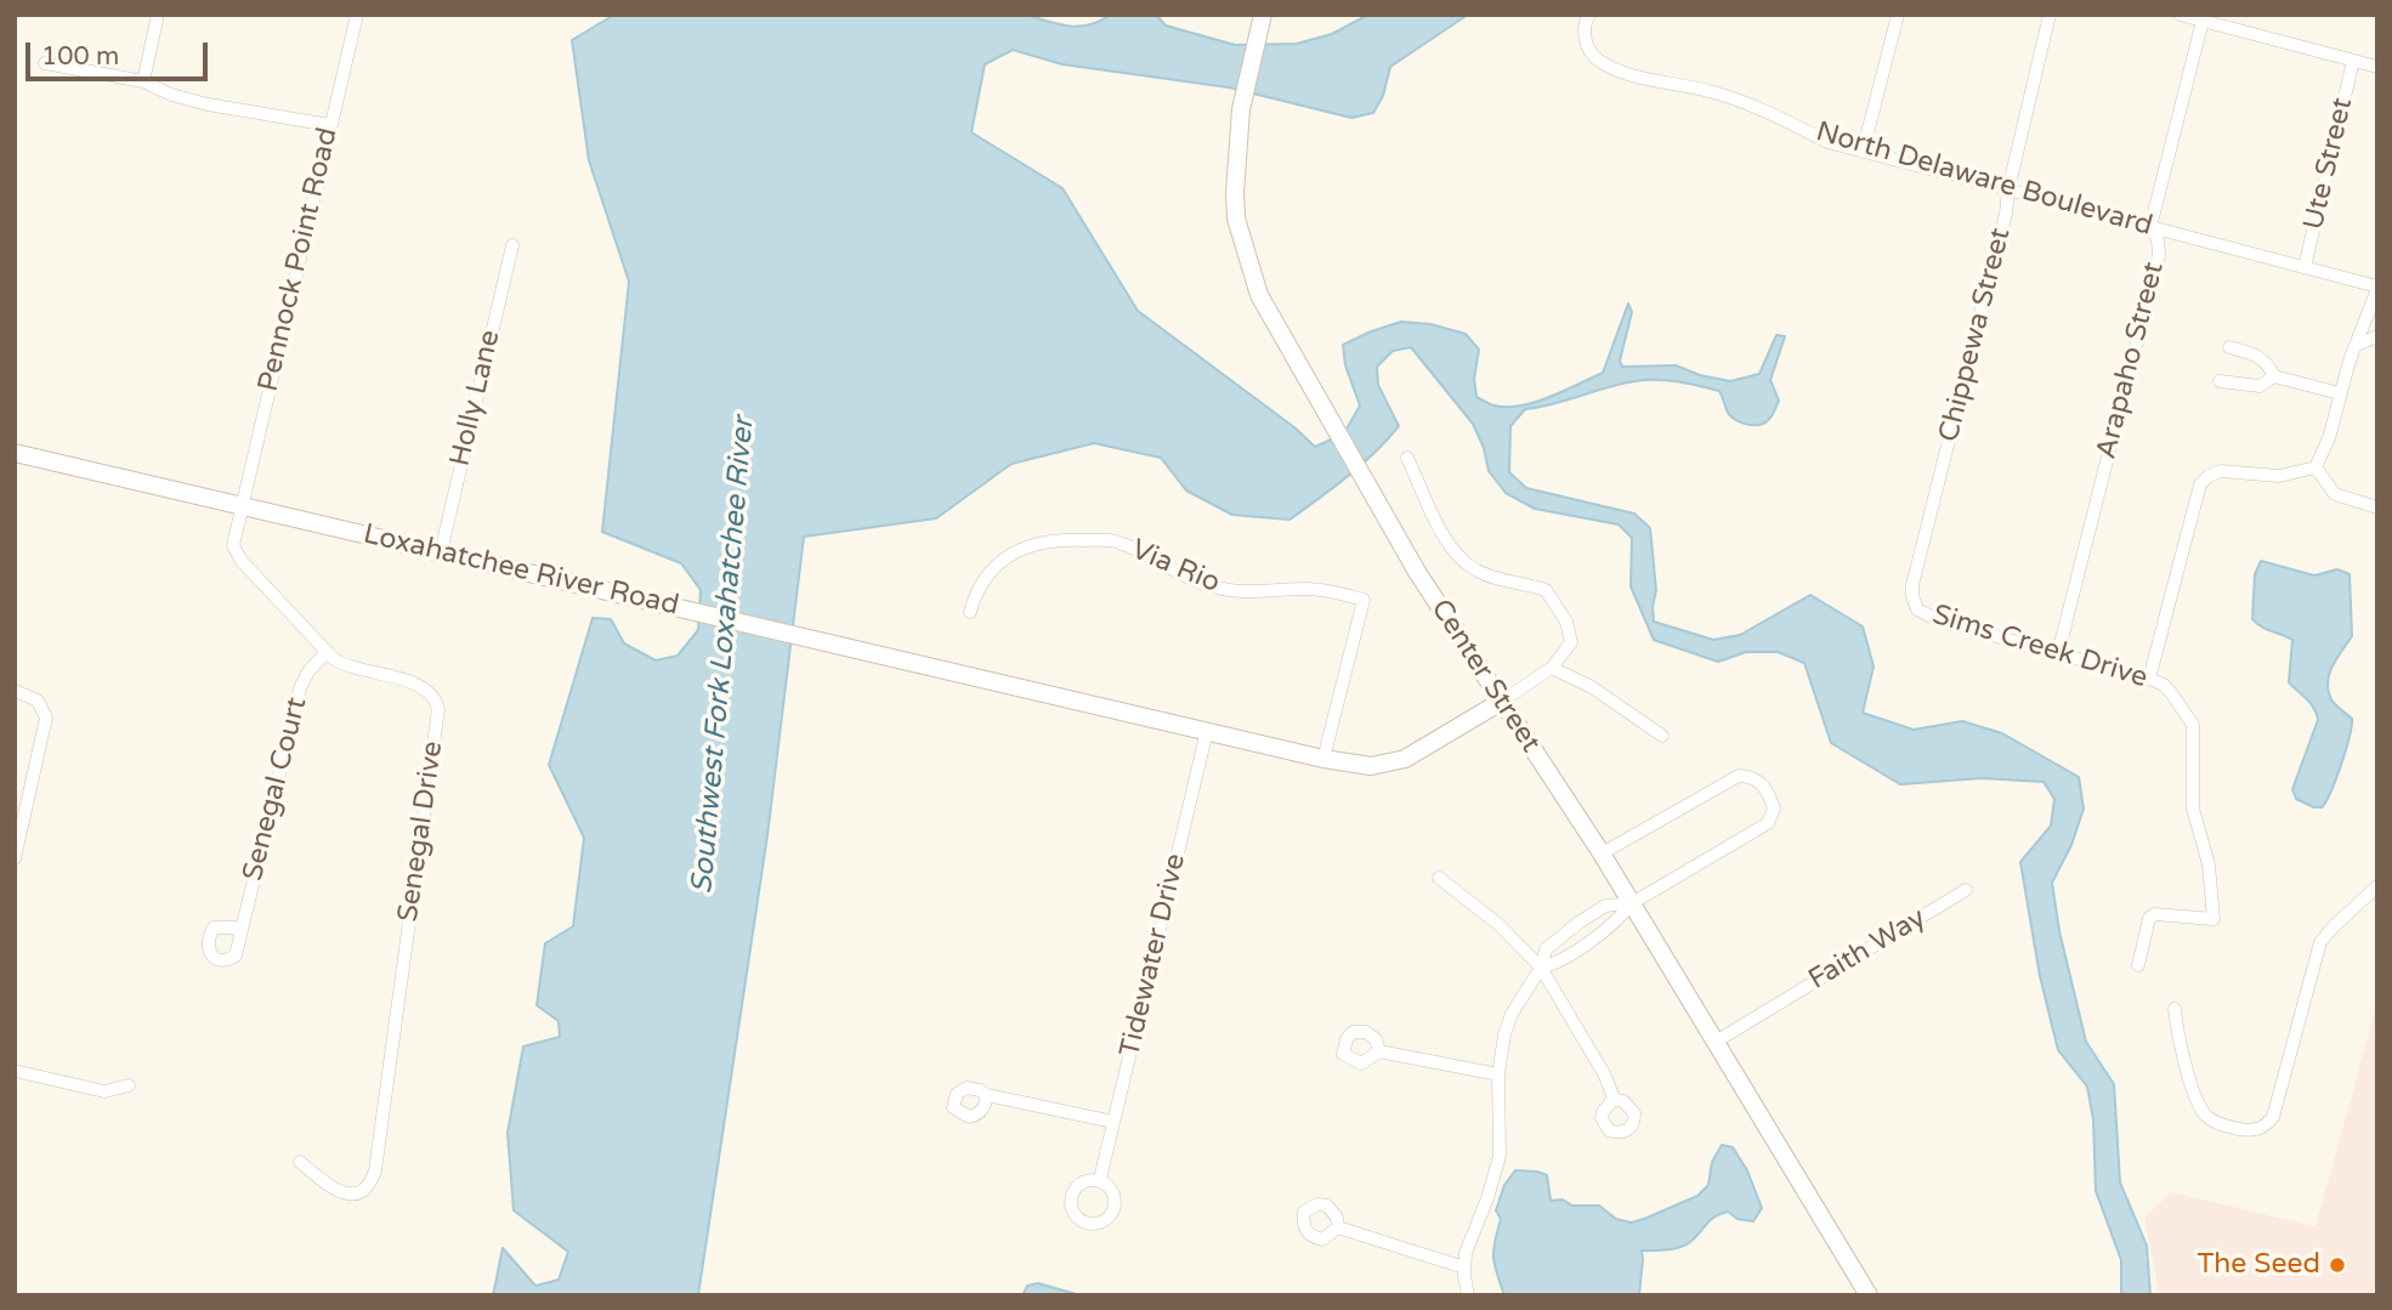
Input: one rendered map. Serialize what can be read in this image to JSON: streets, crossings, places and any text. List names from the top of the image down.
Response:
{
  "streets": {
    "street": [
      "Ute Street",
      "North Delaware Boulevard",
      "Pennock Point Road",
      "Chippewa Street",
      "Arapaho Street",
      "Holly Lane",
      "Via Rio",
      "Loxahatchee River Road",
      "Sims Creek Drive",
      "Center Street",
      "Senegal Court",
      "Senegal Drive",
      "Faith Way",
      "Tidewater Drive"
    ]
  },
  "crossings": [
    ["Ute Street", "North Delaware Boulevard"],
    ["North Delaware Boulevard", "Chippewa Street"],
    ["North Delaware Boulevard", "Arapaho Street"],
    ["Pennock Point Road", "Loxahatchee River Road"],
    ["Pennock Point Road", "Senegal Drive"],
    ["Chippewa Street", "Sims Creek Drive"],
    ["Arapaho Street", "Sims Creek Drive"],
    ["Holly Lane", "Loxahatchee River Road"],
    ["Via Rio", "Loxahatchee River Road"],
    ["Loxahatchee River Road", "Center Street"],
    ["Loxahatchee River Road", "Senegal Drive"],
    ["Loxahatchee River Road", "Tidewater Drive"],
    ["Center Street", "Faith Way"],
    ["Senegal Court", "Senegal Drive"]
  ],
  "water": ["Southwest Fork Loxahatchee River"],
  "places": ["The Seed"],
  "scale_bar": "100 m"
}
